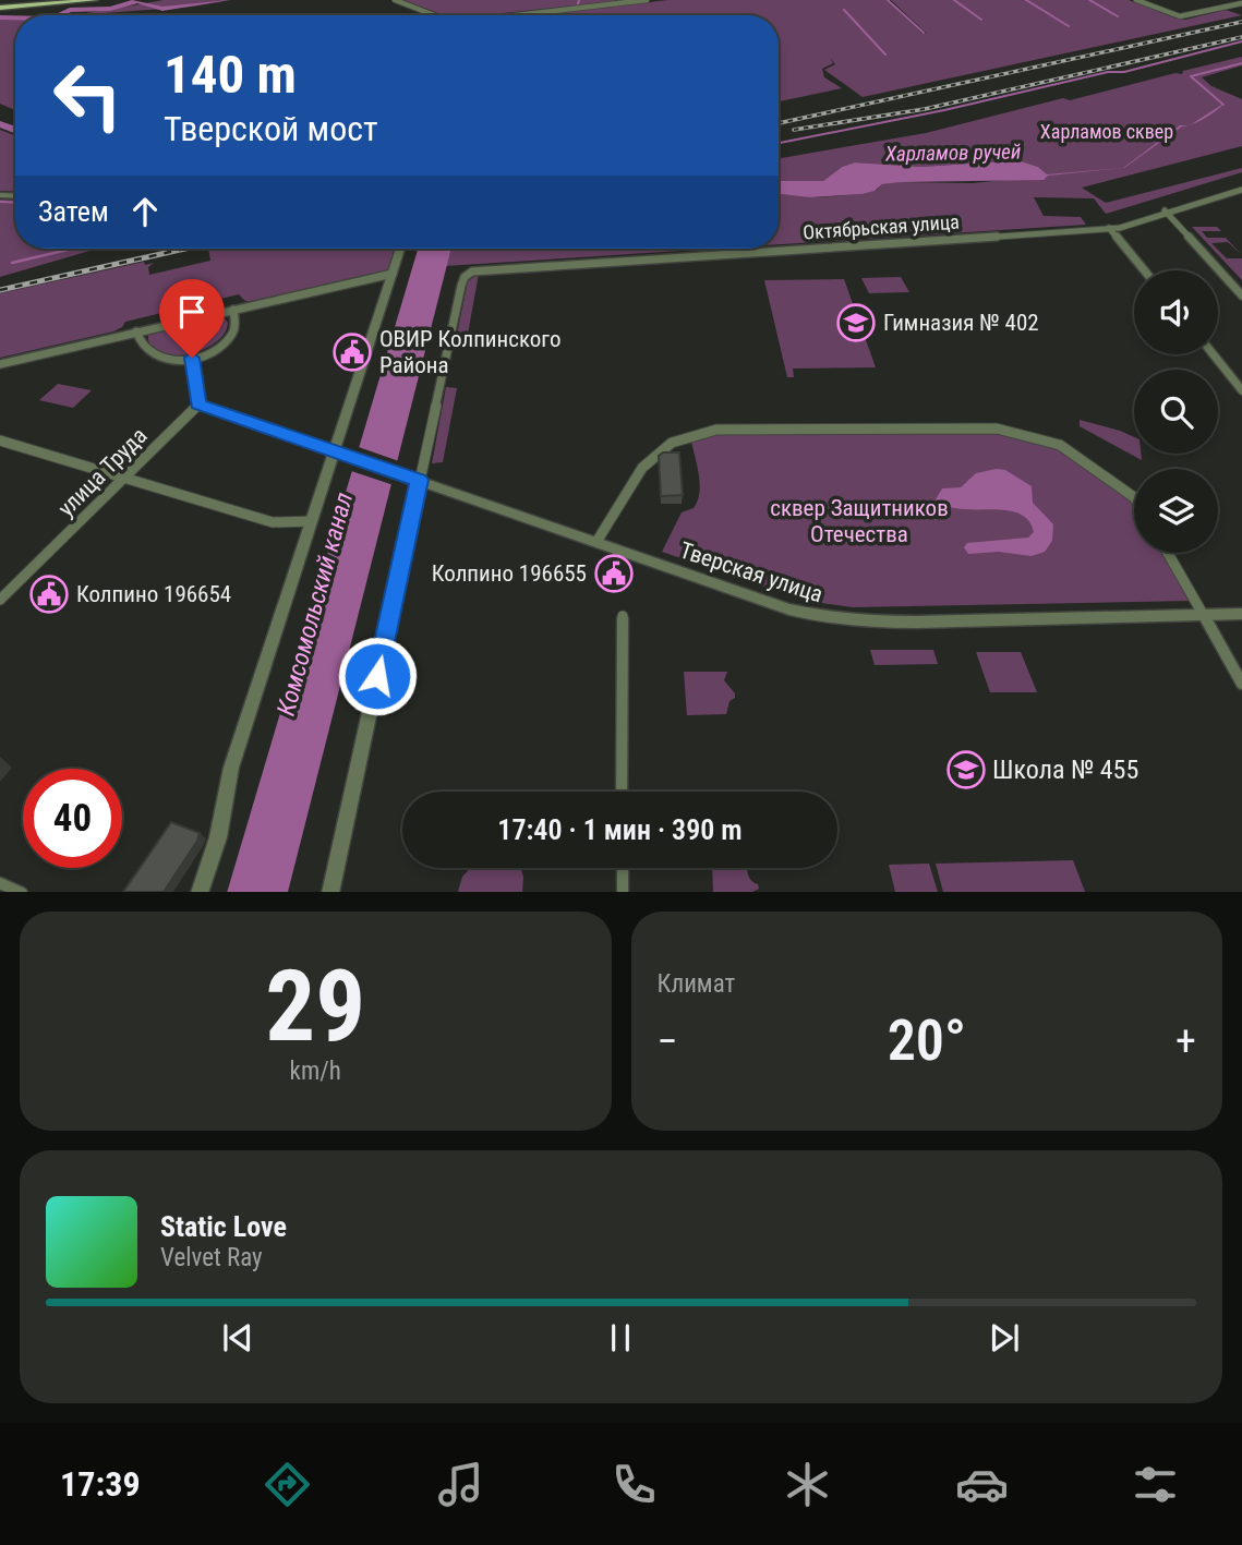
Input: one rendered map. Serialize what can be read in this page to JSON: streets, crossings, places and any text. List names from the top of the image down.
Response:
{
  "streets": {
    "street": ["Октябрьская улица", "улица Труда", "Тверская улица"]
  },
  "crossings": [
    ["Октябрьская улица", "Тверская улица"]
  ],
  "water": ["Харламов ручей", "Комсомольский канал"],
  "parks": ["Харламов сквер", "сквер Защитников Отечества"],
  "places": {
    "school or university": ["Гимназия № 402", "Школа № 455"],
    "public building": ["ОВИР Колпинского Района", "Колпино 196655", "Колпино 196654"]
  },
  "page": {
    "turn": ["140 m", "Тверской мост"],
    "then": "Затем",
    "limit": "40",
    "trip": "17:40 · 1 мин · 390 m",
    "tile": [
      ["29", "km/h"],
      "Климат"
    ],
    "heat": ["−", "20°", "+"],
    "song": ["Static Love", "Velvet Ray"],
    "tabs": "17:39"
  }
}
